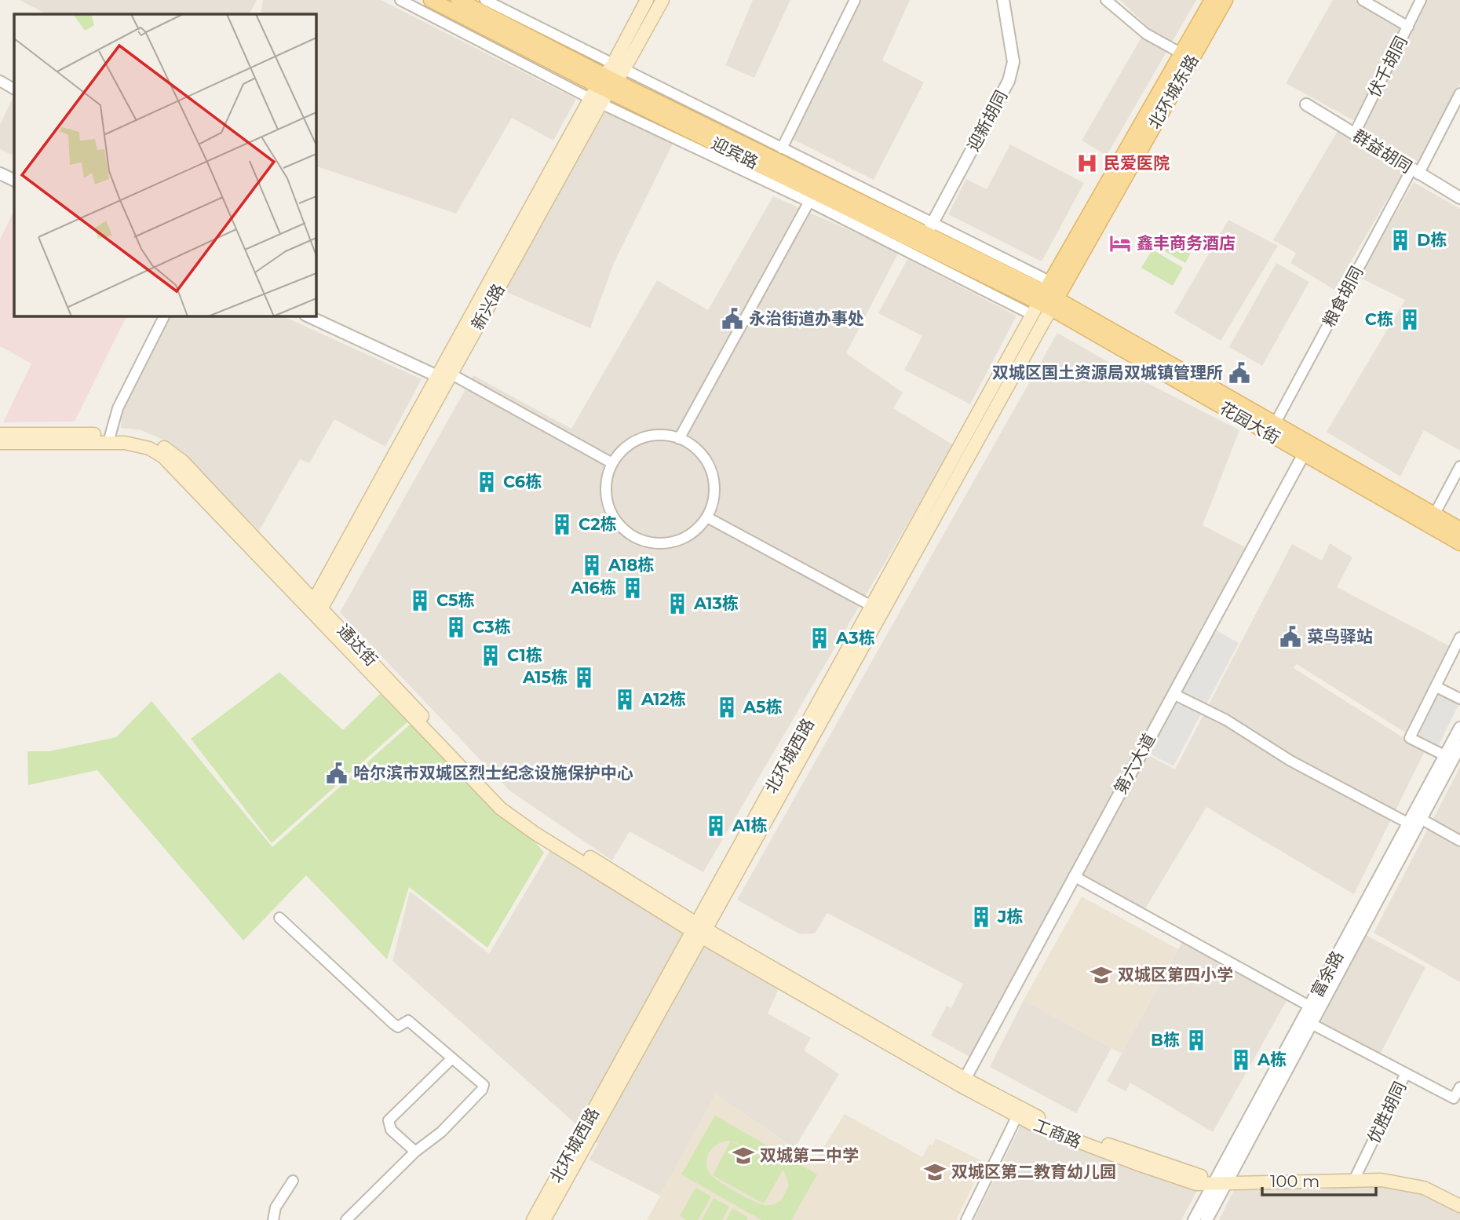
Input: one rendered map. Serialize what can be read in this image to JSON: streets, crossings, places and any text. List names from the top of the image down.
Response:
{
  "streets": {
    "main road": [
      "北环城东路",
      "迎宾路",
      "新兴路",
      "花园大街",
      "通达街",
      "北环城西路",
      "工商路"
    ],
    "street": [
      "伏千胡同",
      "迎新胡同",
      "群益胡同",
      "粮食胡同",
      "第六大道",
      "富余路",
      "优胜胡同"
    ]
  },
  "crossings": [
    ["伏千胡同", "群益胡同"],
    ["北环城东路", "迎宾路"],
    ["北环城东路", "花园大街"],
    ["北环城东路", "北环城西路"],
    ["迎新胡同", "迎宾路"],
    ["群益胡同", "粮食胡同"],
    ["迎宾路", "新兴路"],
    ["迎宾路", "花园大街"],
    ["迎宾路", "北环城西路"],
    ["粮食胡同", "花园大街"],
    ["新兴路", "通达街"],
    ["花园大街", "北环城西路"],
    ["花园大街", "第六大道"],
    ["通达街", "北环城西路"],
    ["通达街", "工商路"],
    ["北环城西路", "工商路"],
    ["第六大道", "工商路"],
    ["富余路", "工商路"],
    ["优胜胡同", "工商路"]
  ],
  "places": {
    "hospital": ["民爱医院"],
    "building": [
      "D栋",
      "C栋",
      "C6栋",
      "C2栋",
      "A18栋",
      "A16栋",
      "C5栋",
      "A13栋",
      "C3栋",
      "A3栋",
      "C1栋",
      "A15栋",
      "A12栋",
      "A5栋",
      "A1栋",
      "J栋",
      "B栋",
      "A栋"
    ],
    "hotel": ["鑫丰商务酒店"],
    "public building": [
      "永治街道办事处",
      "双城区国土资源局双城镇管理所",
      "菜鸟驿站",
      "哈尔滨市双城区烈士纪念设施保护中心"
    ],
    "school or university": ["双城区第四小学", "双城第二中学", "双城区第二教育幼儿园"]
  },
  "scale_bar": "100 m"
}
